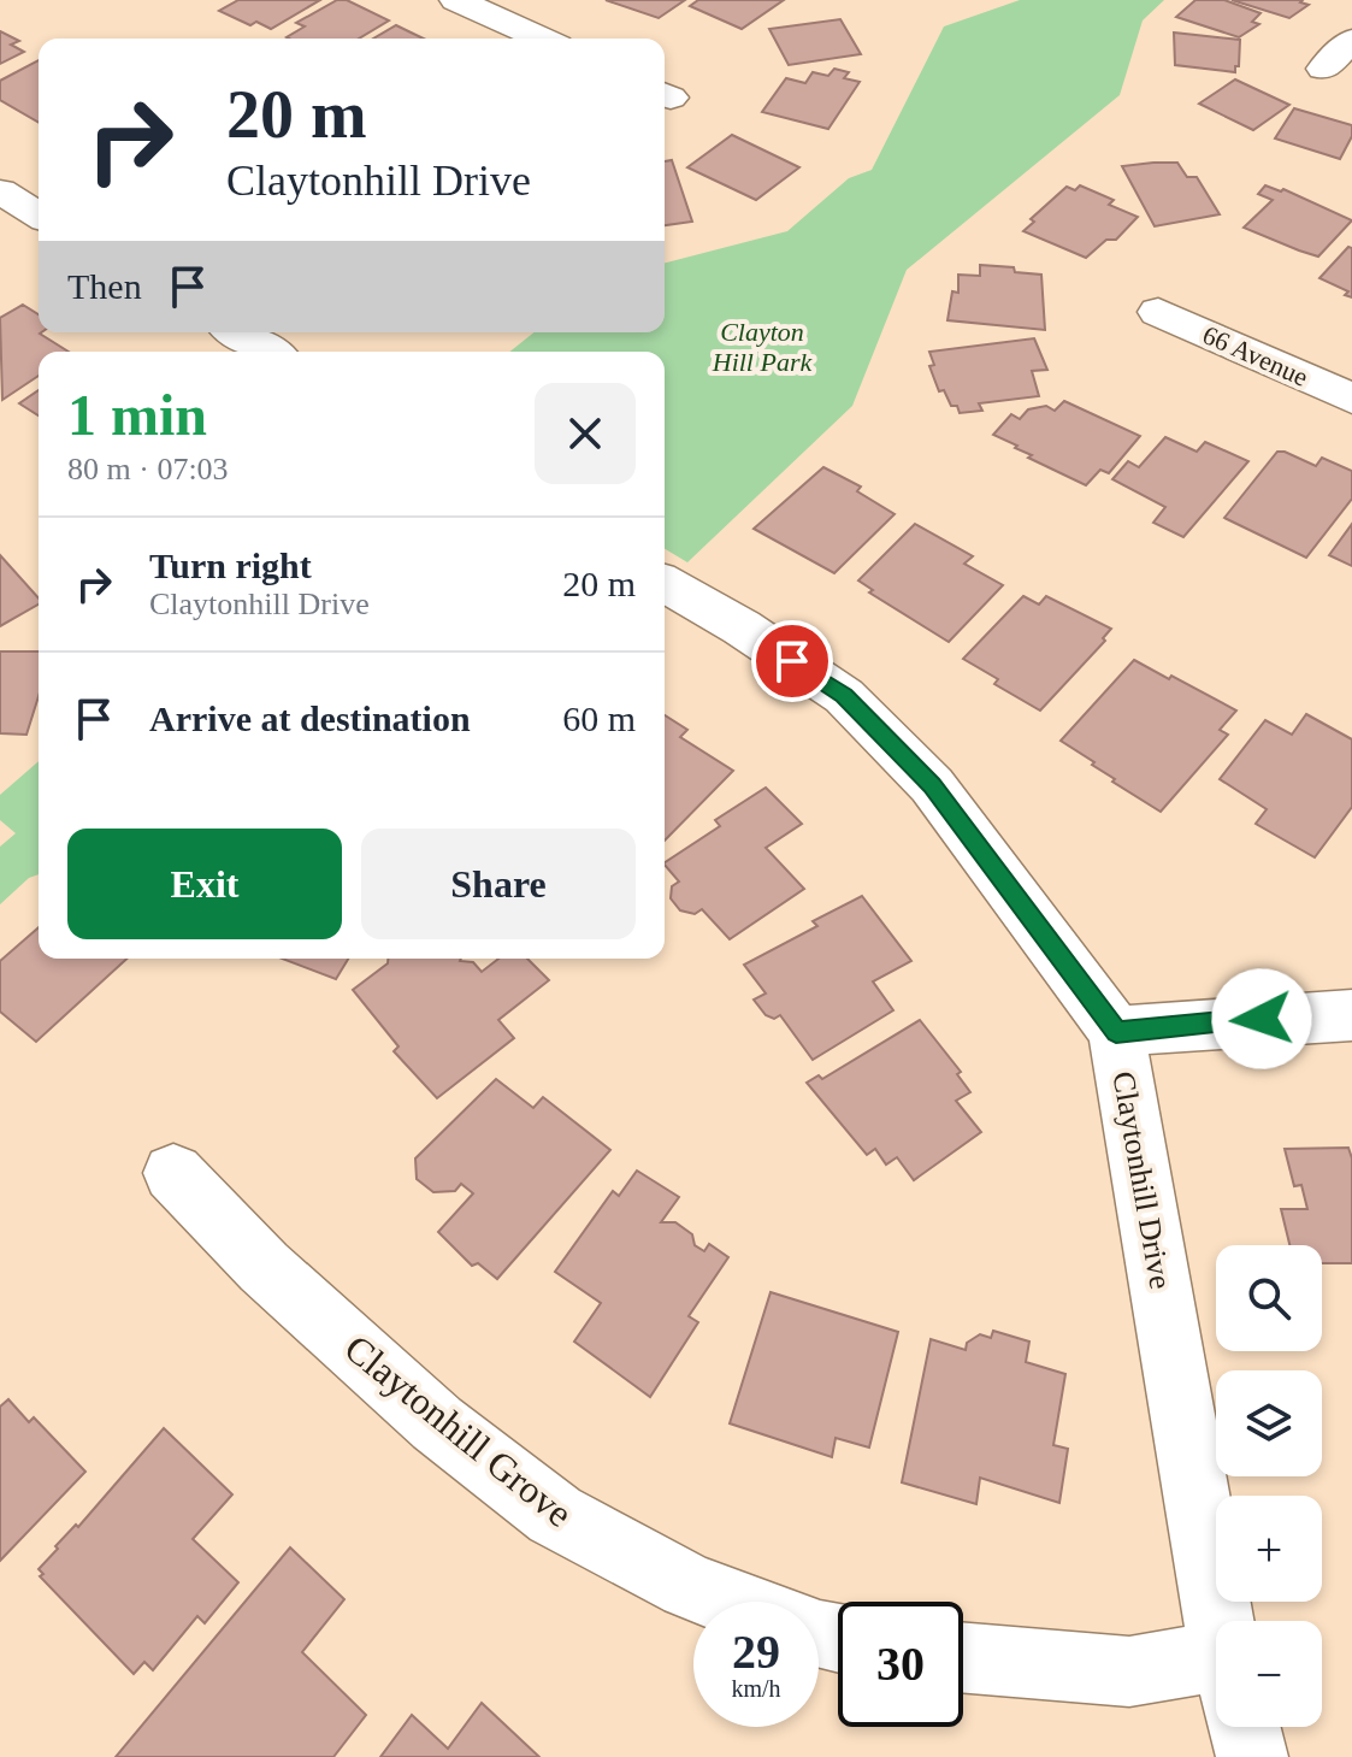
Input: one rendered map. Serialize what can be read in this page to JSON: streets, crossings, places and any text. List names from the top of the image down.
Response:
{
  "streets": {
    "street": ["66 Avenue", "Claytonhill Drive", "Claytonhill Grove"]
  },
  "parks": ["Clayton Hill Park"],
  "page": {
    "turn": ["20 m", "Claytonhill Drive"],
    "then": "Then",
    "heading": ["1 min", "80 m · 07:03"],
    "list": [
      {
        "name": "Turn right",
        "note": "Claytonhill Drive",
        "value": "20 m"
      },
      {
        "name": "Arrive at destination",
        "value": "60 m"
      }
    ],
    "buttons": ["Exit", "Share"],
    "map_buttons": ["+", "−"],
    "speed": "29 km/h",
    "limit": "30"
  }
}
